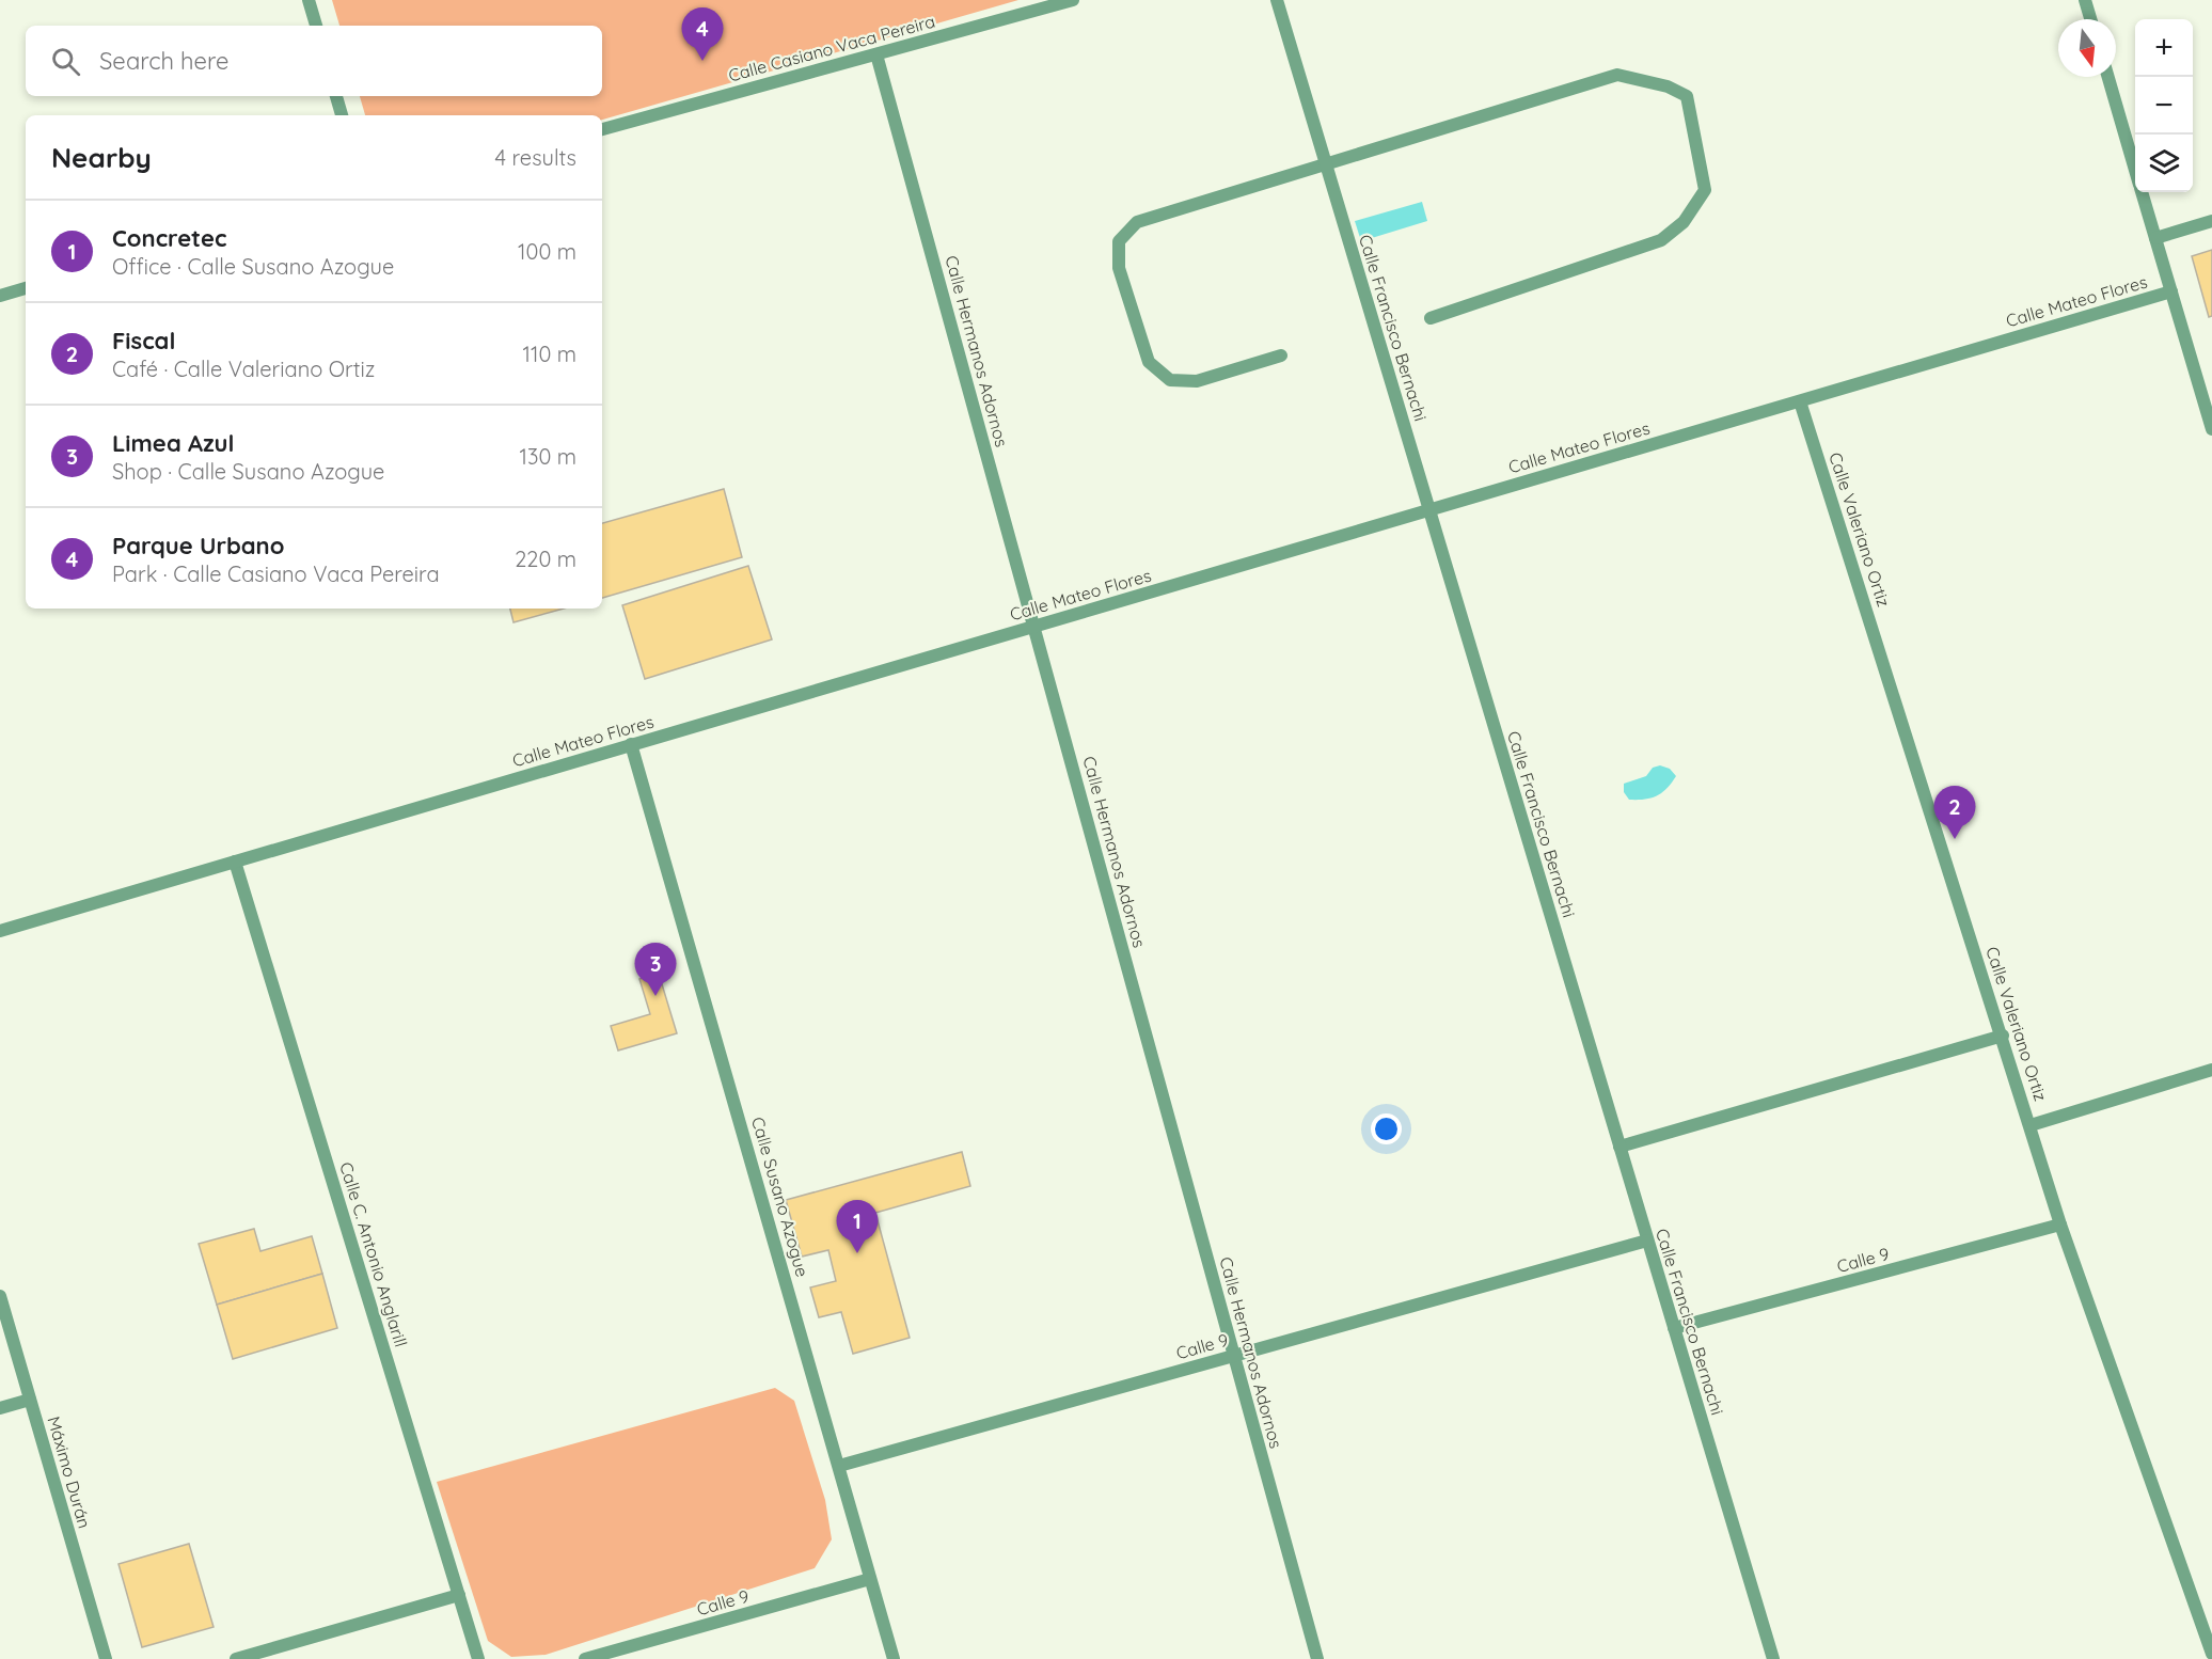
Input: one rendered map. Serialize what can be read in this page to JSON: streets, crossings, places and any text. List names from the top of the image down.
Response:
{
  "streets": {
    "street": [
      "Calle Casiano Vaca Pereira",
      "Calle Mateo Flores",
      "Calle Francisco Bernachi",
      "Calle Hermanos Adornos",
      "Calle Valeriano Ortiz",
      "Calle Susano Azogue",
      "Calle C. Antonio Anglarill",
      "Calle 9",
      "Máximo Durán"
    ]
  },
  "crossings": [
    ["Calle Casiano Vaca Pereira", "Calle Hermanos Adornos"],
    ["Calle Mateo Flores", "Calle Francisco Bernachi"],
    ["Calle Mateo Flores", "Calle Hermanos Adornos"],
    ["Calle Mateo Flores", "Calle Valeriano Ortiz"],
    ["Calle Mateo Flores", "Calle Susano Azogue"],
    ["Calle Mateo Flores", "Calle C. Antonio Anglarill"],
    ["Calle Francisco Bernachi", "Calle 9"],
    ["Calle Hermanos Adornos", "Calle 9"],
    ["Calle Valeriano Ortiz", "Calle 9"],
    ["Calle Susano Azogue", "Calle 9"]
  ],
  "north": "bottom",
  "page": {
    "pins": [
      "4",
      "2",
      "3",
      "1"
    ],
    "map_buttons": ["+", "−"],
    "search": "Search here",
    "heading": ["Nearby", "4 results"],
    "list": [
      {
        "mark": "1",
        "name": "Concretec",
        "note": "Office · Calle Susano Azogue",
        "value": "100 m"
      },
      {
        "mark": "2",
        "name": "Fiscal",
        "note": "Café · Calle Valeriano Ortiz",
        "value": "110 m"
      },
      {
        "mark": "3",
        "name": "Limea Azul",
        "note": "Shop · Calle Susano Azogue",
        "value": "130 m"
      },
      {
        "mark": "4",
        "name": "Parque Urbano",
        "note": "Park · Calle Casiano Vaca Pereira",
        "value": "220 m"
      }
    ]
  }
}
